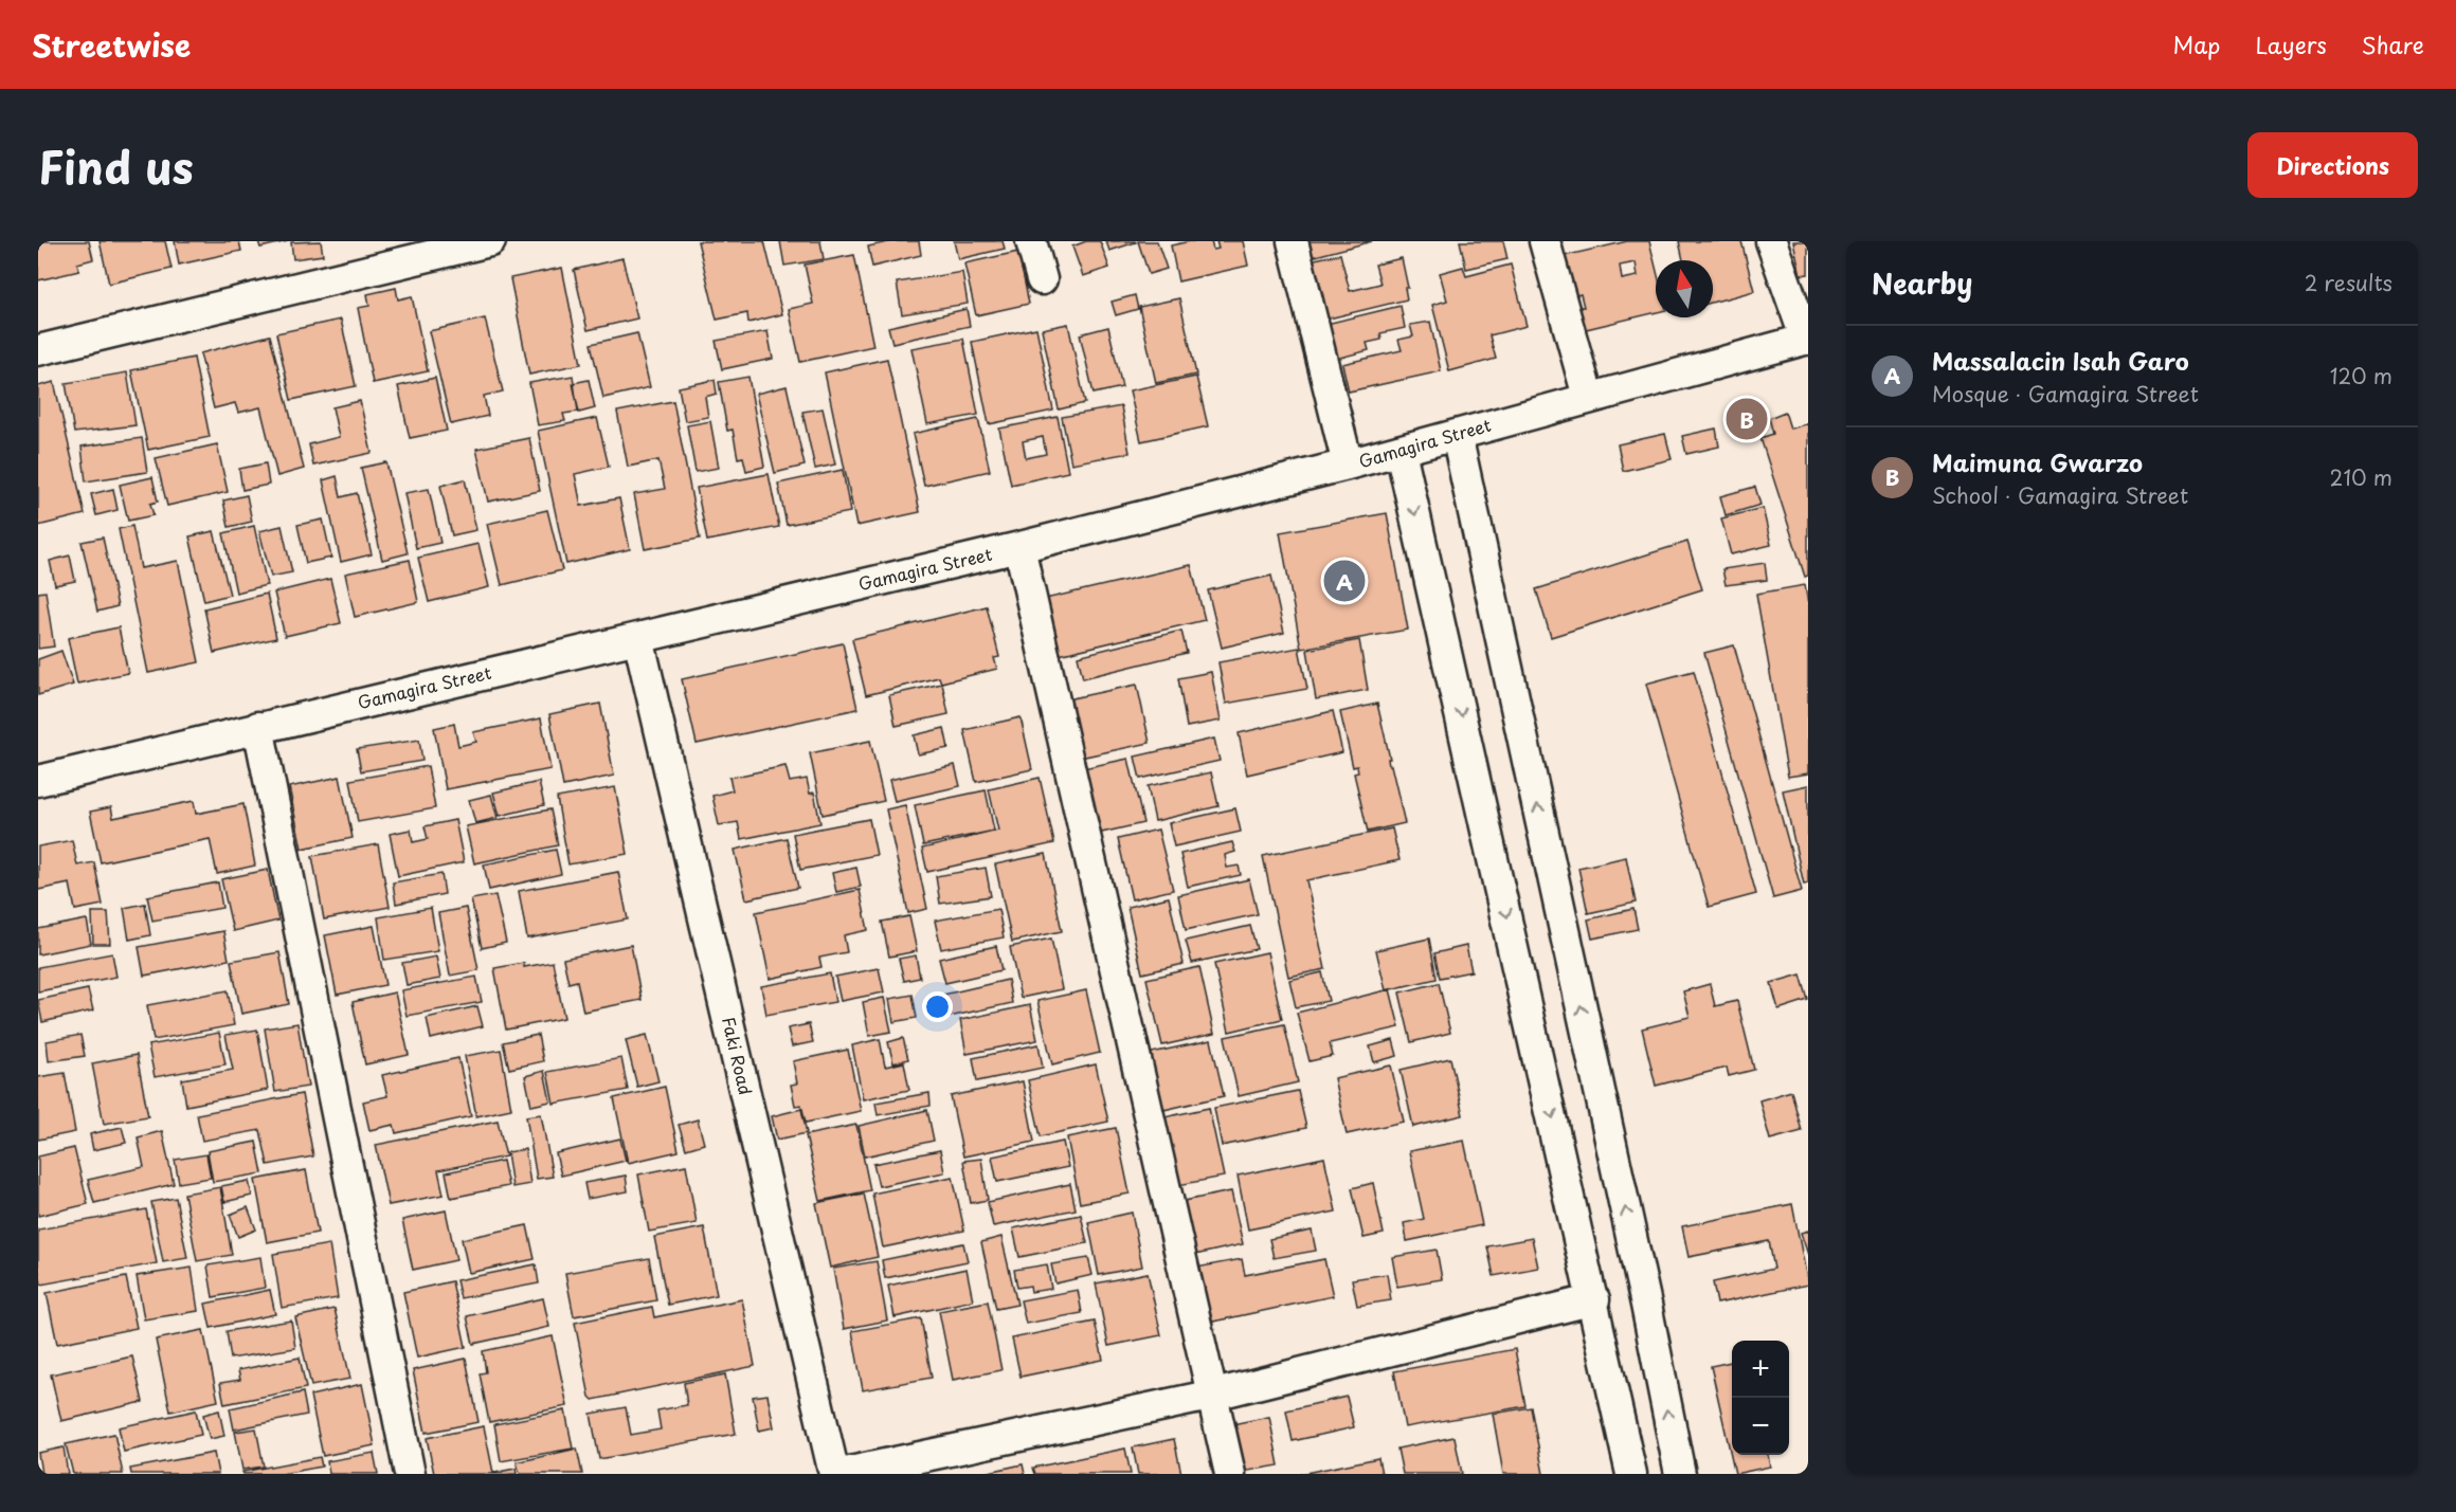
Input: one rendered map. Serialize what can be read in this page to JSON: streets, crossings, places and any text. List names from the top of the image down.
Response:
{
  "streets": {
    "street": ["Gamagira Street", "Faki Road"]
  },
  "crossings": [
    ["Gamagira Street", "Faki Road"]
  ],
  "north": "top",
  "page": {
    "header": "Streetwise",
    "nav": ["Map", "Layers", "Share"],
    "title": "Find us",
    "buttons": "Directions",
    "heading": ["Nearby", "2 results"],
    "list": [
      {
        "mark": "A",
        "name": "Massalacin Isah Garo",
        "note": "Mosque · Gamagira Street",
        "value": "120 m"
      },
      {
        "mark": "B",
        "name": "Maimuna Gwarzo",
        "note": "School · Gamagira Street",
        "value": "210 m"
      }
    ],
    "pins": ["B", "A"],
    "map_buttons": ["+", "−"]
  }
}
